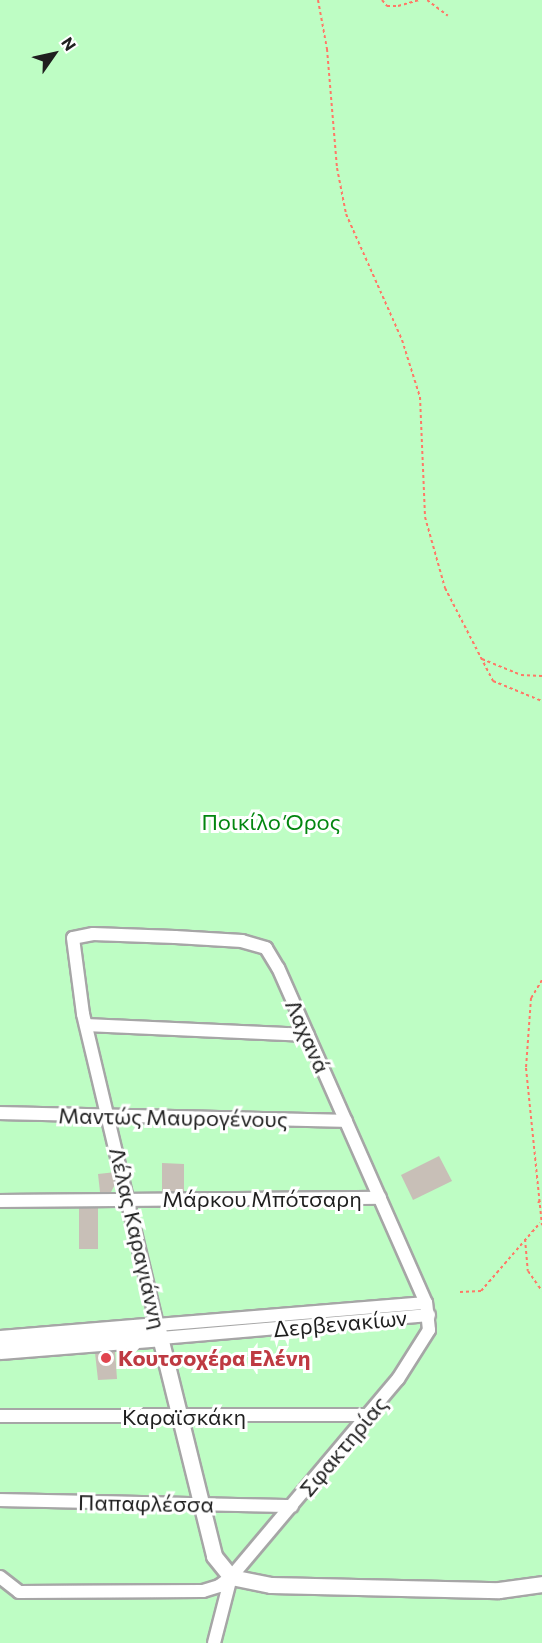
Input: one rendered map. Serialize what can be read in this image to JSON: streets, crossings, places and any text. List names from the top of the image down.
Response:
{
  "streets": {
    "street": [
      "Λαχανά",
      "Μαντώς Μαυρογένους",
      "Μάρκου Μπότσαρη",
      "Λέλας Καραγιάννη",
      "Δερβενακίων",
      "Καραϊσκάκη",
      "Σφακτηρίας",
      "Παπαφλέσσα"
    ]
  },
  "crossings": [
    ["Λαχανά", "Μαντώς Μαυρογένους"],
    ["Λαχανά", "Μάρκου Μπότσαρη"],
    ["Λαχανά", "Λέλας Καραγιάννη"],
    ["Λαχανά", "Δερβενακίων"],
    ["Λαχανά", "Σφακτηρίας"],
    ["Μαντώς Μαυρογένους", "Λέλας Καραγιάννη"],
    ["Μάρκου Μπότσαρη", "Λέλας Καραγιάννη"],
    ["Λέλας Καραγιάννη", "Δερβενακίων"],
    ["Λέλας Καραγιάννη", "Καραϊσκάκη"],
    ["Λέλας Καραγιάννη", "Σφακτηρίας"],
    ["Λέλας Καραγιάννη", "Παπαφλέσσα"],
    ["Δερβενακίων", "Σφακτηρίας"],
    ["Καραϊσκάκη", "Σφακτηρίας"],
    ["Σφακτηρίας", "Παπαφλέσσα"]
  ],
  "parks": ["Ποικίλο Όρος"],
  "places": ["Κουτσοχέρα Ελένη"],
  "north": "top right"
}
